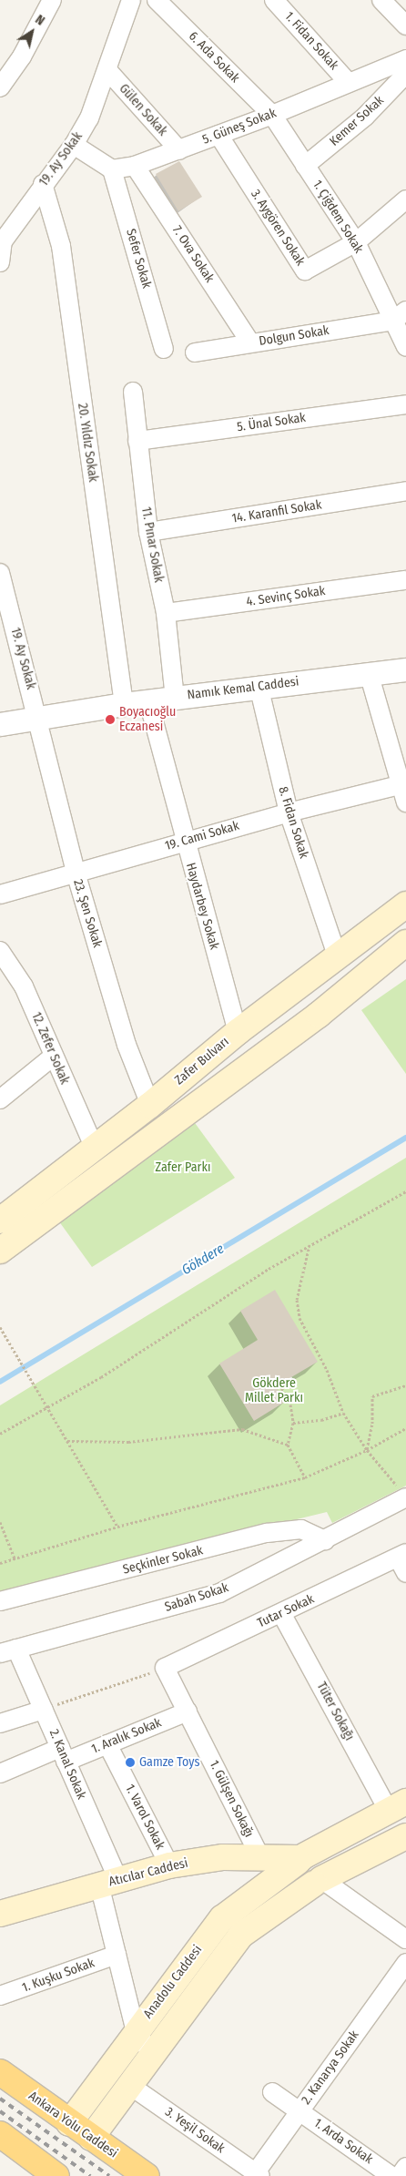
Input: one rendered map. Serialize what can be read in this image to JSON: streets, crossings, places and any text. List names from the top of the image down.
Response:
{
  "streets": {
    "highway": ["Ankara Yolu Caddesi"],
    "main road": ["Zafer Bulvarı", "Atıcılar Caddesi", "Anadolu Caddesi"],
    "street": [
      "1. Fidan Sokak",
      "6. Ada Sokak",
      "Gülen Sokak",
      "Kemer Sokak",
      "5. Güneş Sokak",
      "19. Ay Sokak",
      "1. Çiğdem Sokak",
      "3. Aygören Sokak",
      "7. Ova Sokak",
      "Sefer Sokak",
      "Dolgun Sokak",
      "5. Ünal Sokak",
      "20. Yıldız Sokak",
      "14. Karanfil Sokak",
      "11. Pınar Sokak",
      "4. Sevinç Sokak",
      "Namık Kemal Caddesi",
      "8. Fidan Sokak",
      "19. Cami Sokak",
      "Haydarbey Sokak",
      "23. Şen Sokak",
      "12. Zefer Sokak",
      "Seçkinler Sokak",
      "Sabah Sokak",
      "Tutar Sokak",
      "Tüter Sokağı",
      "1. Aralık Sokak",
      "2. Kanal Sokak",
      "1. Gülşen Sokağı",
      "1. Varol Sokak",
      "1. Kuşku Sokak",
      "2. Kanarya Sokak",
      "3. Yeşil Sokak",
      "1. Arda Sokak"
    ]
  },
  "crossings": [
    ["1. Fidan Sokak", "5. Güneş Sokak"],
    ["6. Ada Sokak", "5. Güneş Sokak"],
    ["6. Ada Sokak", "1. Çiğdem Sokak"],
    ["Gülen Sokak", "5. Güneş Sokak"],
    ["Gülen Sokak", "19. Ay Sokak"],
    ["Kemer Sokak", "1. Çiğdem Sokak"],
    ["5. Güneş Sokak", "1. Çiğdem Sokak"],
    ["5. Güneş Sokak", "3. Aygören Sokak"],
    ["5. Güneş Sokak", "7. Ova Sokak"],
    ["5. Güneş Sokak", "Sefer Sokak"],
    ["19. Ay Sokak", "20. Yıldız Sokak"],
    ["19. Ay Sokak", "Namık Kemal Caddesi"],
    ["19. Ay Sokak", "23. Şen Sokak"],
    ["1. Çiğdem Sokak", "3. Aygören Sokak"],
    ["1. Çiğdem Sokak", "Dolgun Sokak"],
    ["7. Ova Sokak", "Dolgun Sokak"],
    ["5. Ünal Sokak", "11. Pınar Sokak"],
    ["20. Yıldız Sokak", "Namık Kemal Caddesi"],
    ["14. Karanfil Sokak", "11. Pınar Sokak"],
    ["11. Pınar Sokak", "4. Sevinç Sokak"],
    ["11. Pınar Sokak", "Namık Kemal Caddesi"],
    ["Namık Kemal Caddesi", "8. Fidan Sokak"],
    ["Namık Kemal Caddesi", "Haydarbey Sokak"],
    ["Namık Kemal Caddesi", "23. Şen Sokak"],
    ["8. Fidan Sokak", "19. Cami Sokak"],
    ["8. Fidan Sokak", "Zafer Bulvarı"],
    ["19. Cami Sokak", "Haydarbey Sokak"],
    ["19. Cami Sokak", "23. Şen Sokak"],
    ["Haydarbey Sokak", "Zafer Bulvarı"],
    ["23. Şen Sokak", "Zafer Bulvarı"],
    ["12. Zefer Sokak", "Zafer Bulvarı"],
    ["Seçkinler Sokak", "Sabah Sokak"],
    ["Sabah Sokak", "2. Kanal Sokak"],
    ["Tutar Sokak", "Tüter Sokağı"],
    ["Tutar Sokak", "1. Gülşen Sokağı"],
    ["1. Aralık Sokak", "2. Kanal Sokak"],
    ["1. Aralık Sokak", "1. Gülşen Sokağı"],
    ["1. Aralık Sokak", "1. Varol Sokak"],
    ["2. Kanal Sokak", "Atıcılar Caddesi"],
    ["1. Gülşen Sokağı", "Atıcılar Caddesi"],
    ["1. Varol Sokak", "Atıcılar Caddesi"],
    ["Atıcılar Caddesi", "Anadolu Caddesi"],
    ["Anadolu Caddesi", "Ankara Yolu Caddesi"],
    ["Anadolu Caddesi", "3. Yeşil Sokak"],
    ["2. Kanarya Sokak", "3. Yeşil Sokak"],
    ["2. Kanarya Sokak", "1. Arda Sokak"]
  ],
  "water": ["Gökdere"],
  "parks": ["Zafer Parkı", "Gökdere Millet Parkı"],
  "places": ["Boyacıoğlu Eczanesi", "Gamze Toys"],
  "north": "top right"
}
